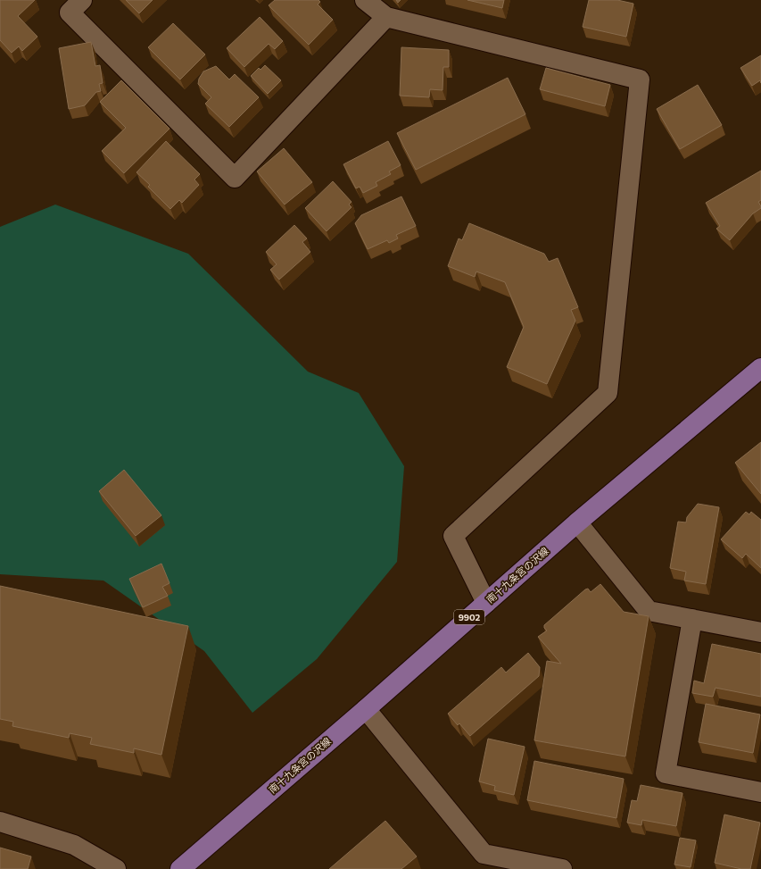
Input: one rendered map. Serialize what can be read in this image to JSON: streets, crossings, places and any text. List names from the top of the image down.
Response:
{
  "streets": {
    "main road": ["南十九条宮の沢線", "9902"]
  }
}
